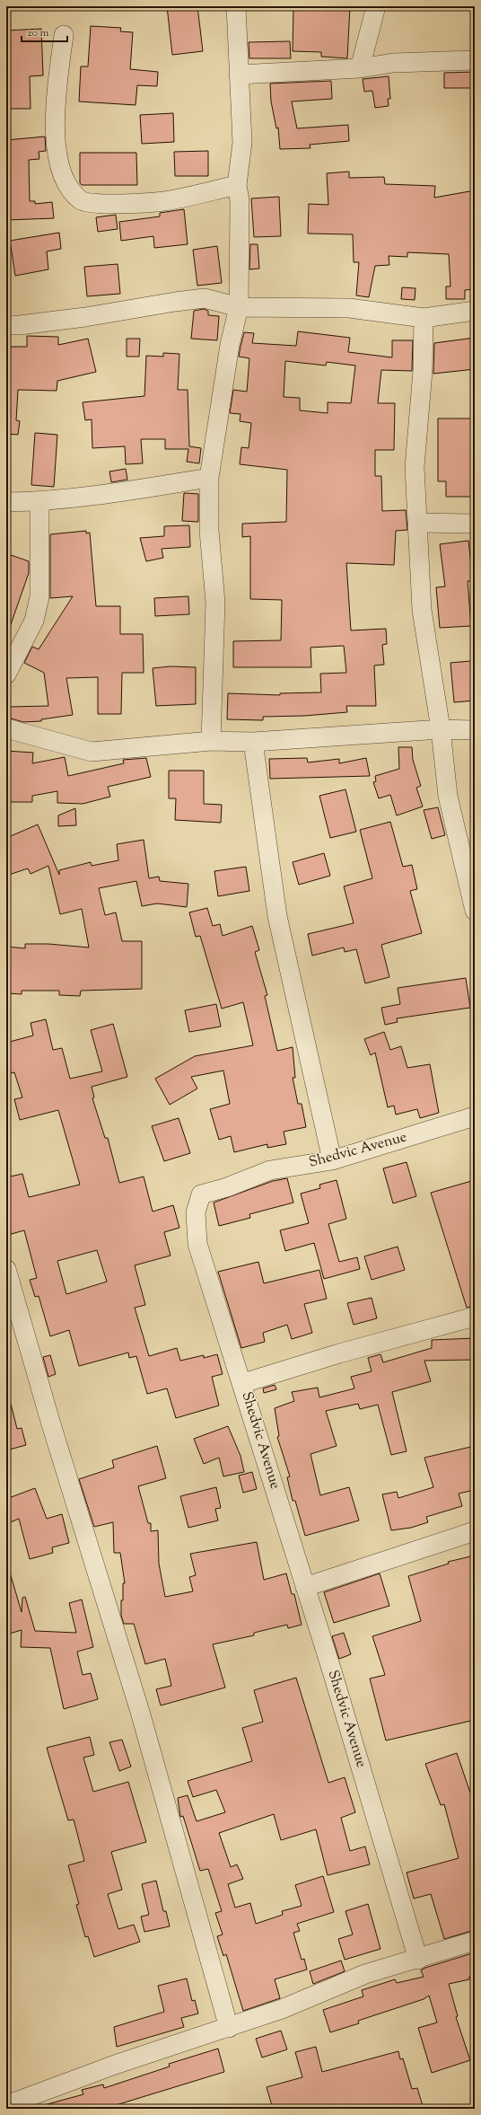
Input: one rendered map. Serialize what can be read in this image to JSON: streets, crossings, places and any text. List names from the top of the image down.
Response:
{
  "streets": {
    "street": ["Shedvic Avenue"]
  },
  "scale_bar": "20 m"
}
